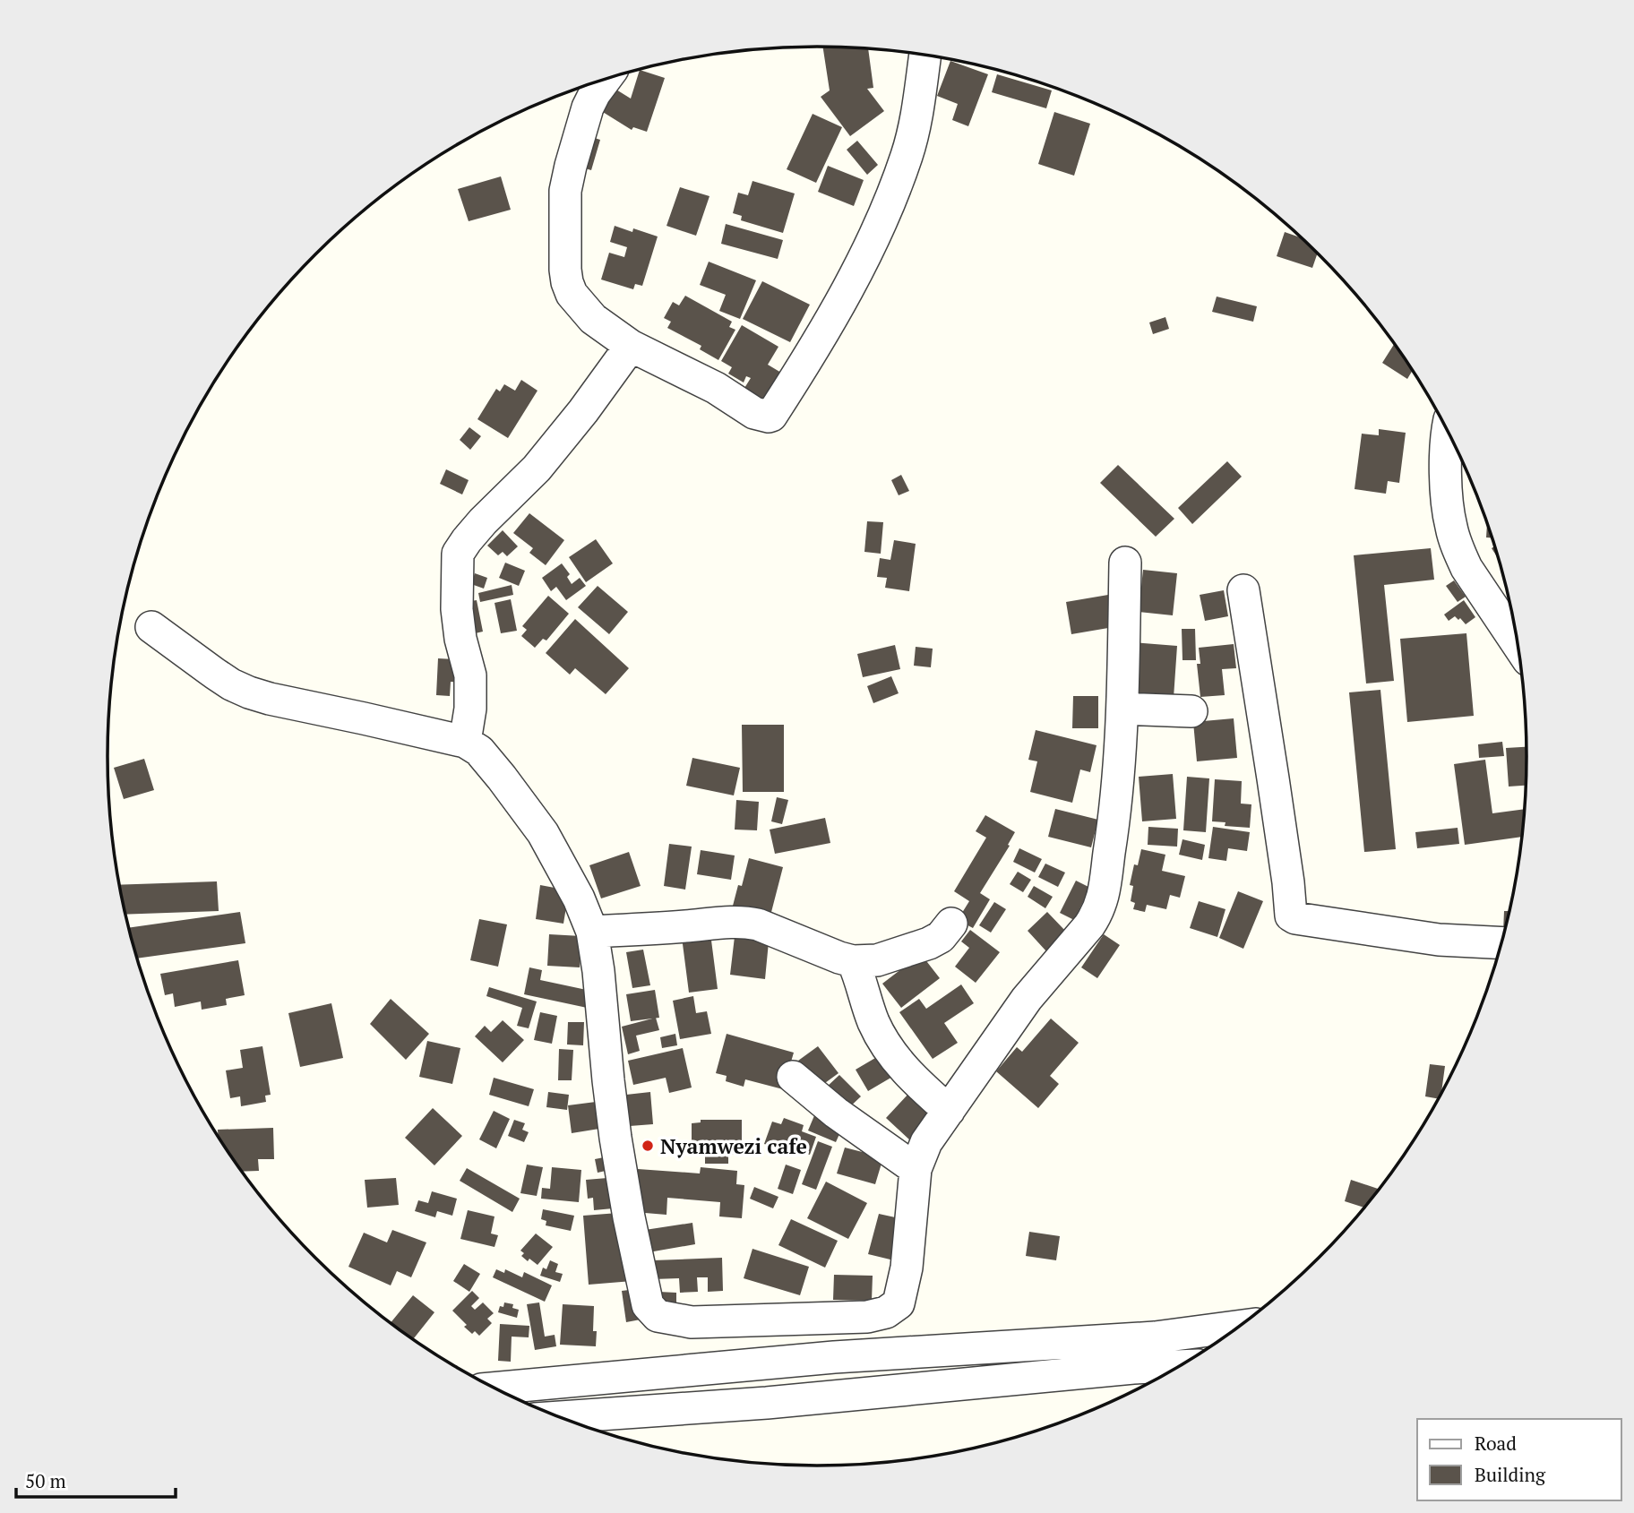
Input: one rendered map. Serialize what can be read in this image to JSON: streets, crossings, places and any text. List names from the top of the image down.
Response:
{
  "places": ["Nyamwezi cafe"],
  "legend": ["Road", "Building"],
  "scale_bar": "50 m"
}
